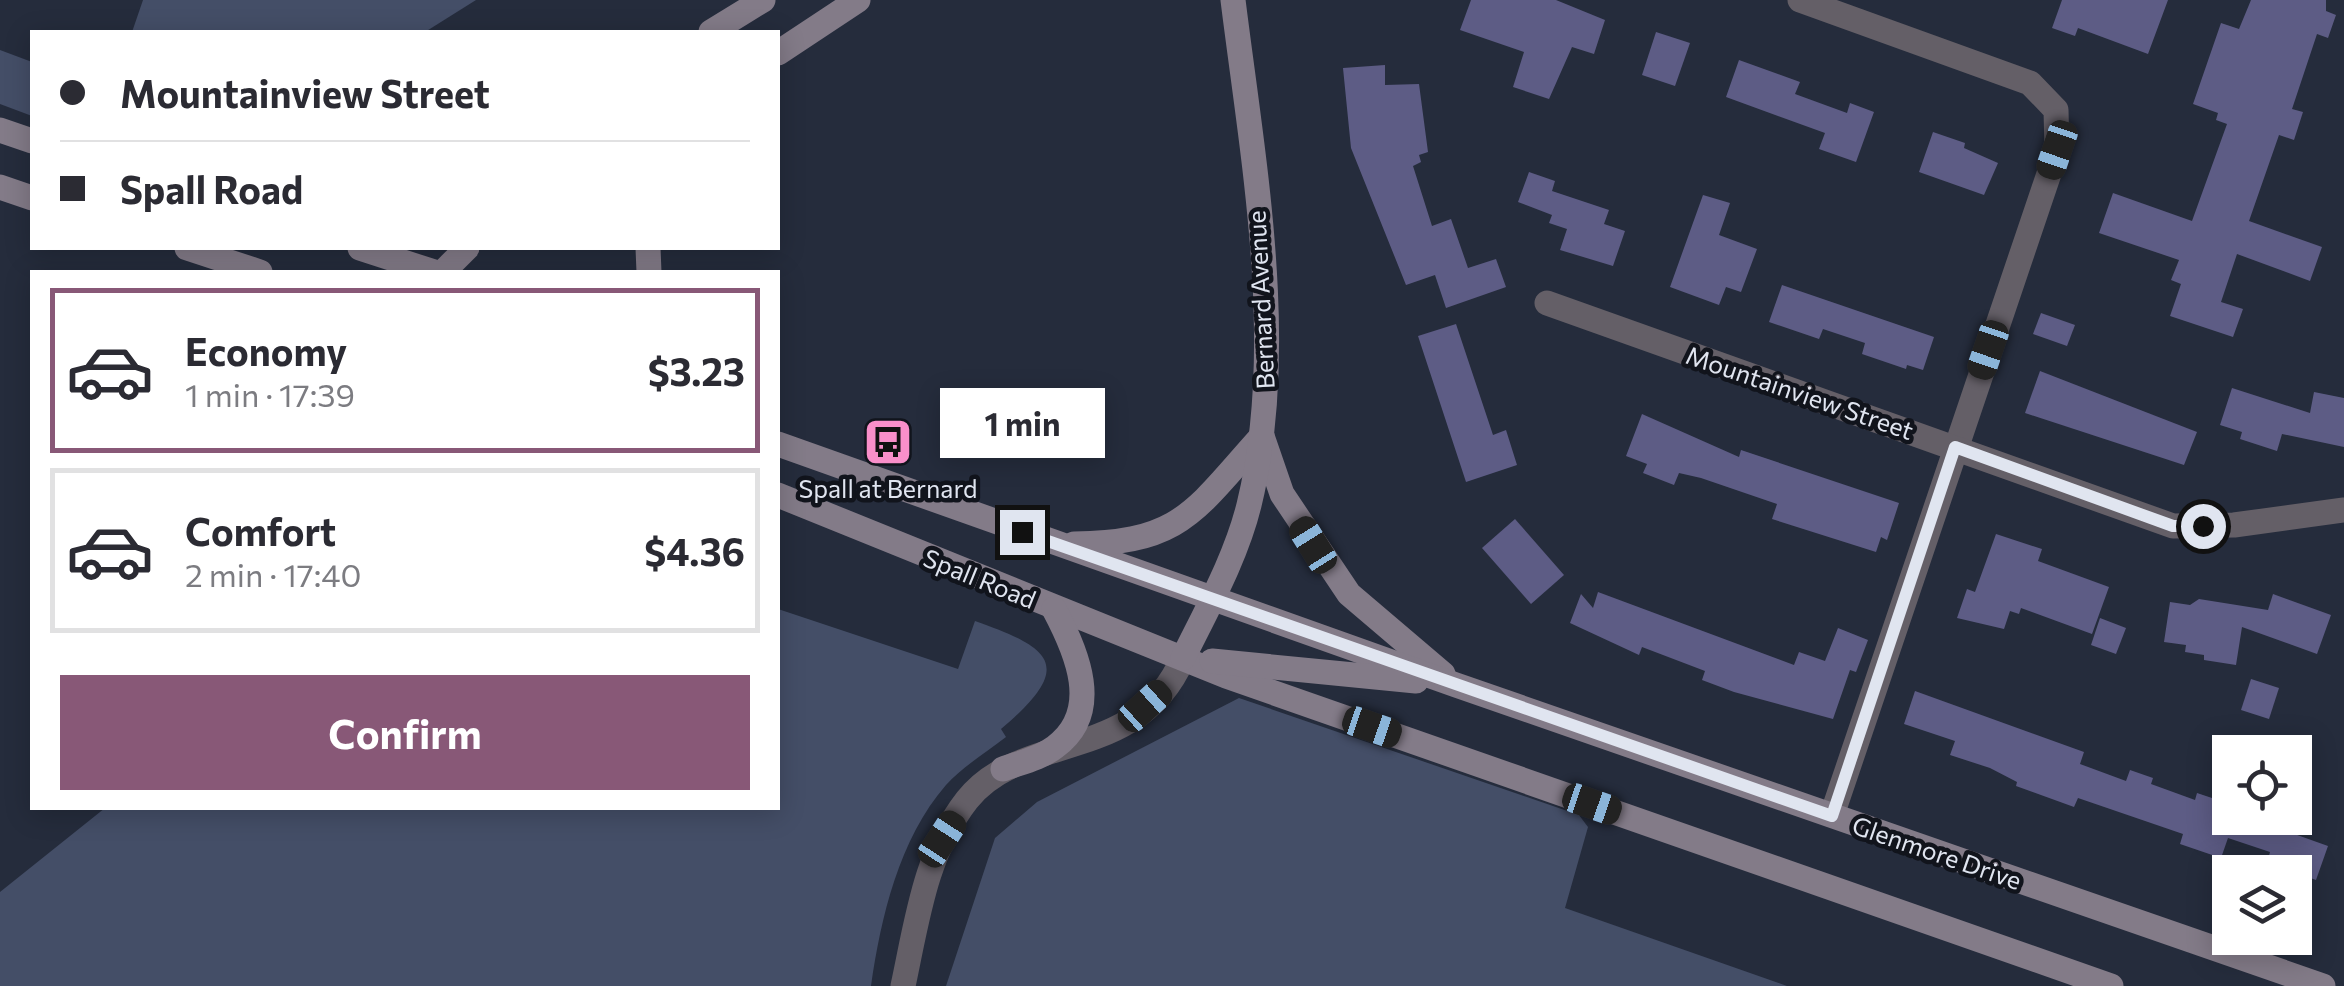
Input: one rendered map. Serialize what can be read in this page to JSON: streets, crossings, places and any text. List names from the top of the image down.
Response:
{
  "streets": {
    "main road": ["Bernard Avenue", "Spall Road", "Glenmore Drive"],
    "street": ["Mountainview Street"]
  },
  "crossings": [
    ["Bernard Avenue", "Spall Road"],
    ["Bernard Avenue", "Glenmore Drive"]
  ],
  "places": {
    "bus stop": ["Spall at Bernard"]
  },
  "page": {
    "banner": ["Mountainview Street", "Spall Road"],
    "list": [
      {
        "name": "Economy",
        "note": "1 min · 17:39",
        "value": "$3.23"
      },
      {
        "name": "Comfort",
        "note": "2 min · 17:40",
        "value": "$4.36"
      }
    ],
    "bubble": "1 min",
    "buttons": "Confirm"
  }
}
